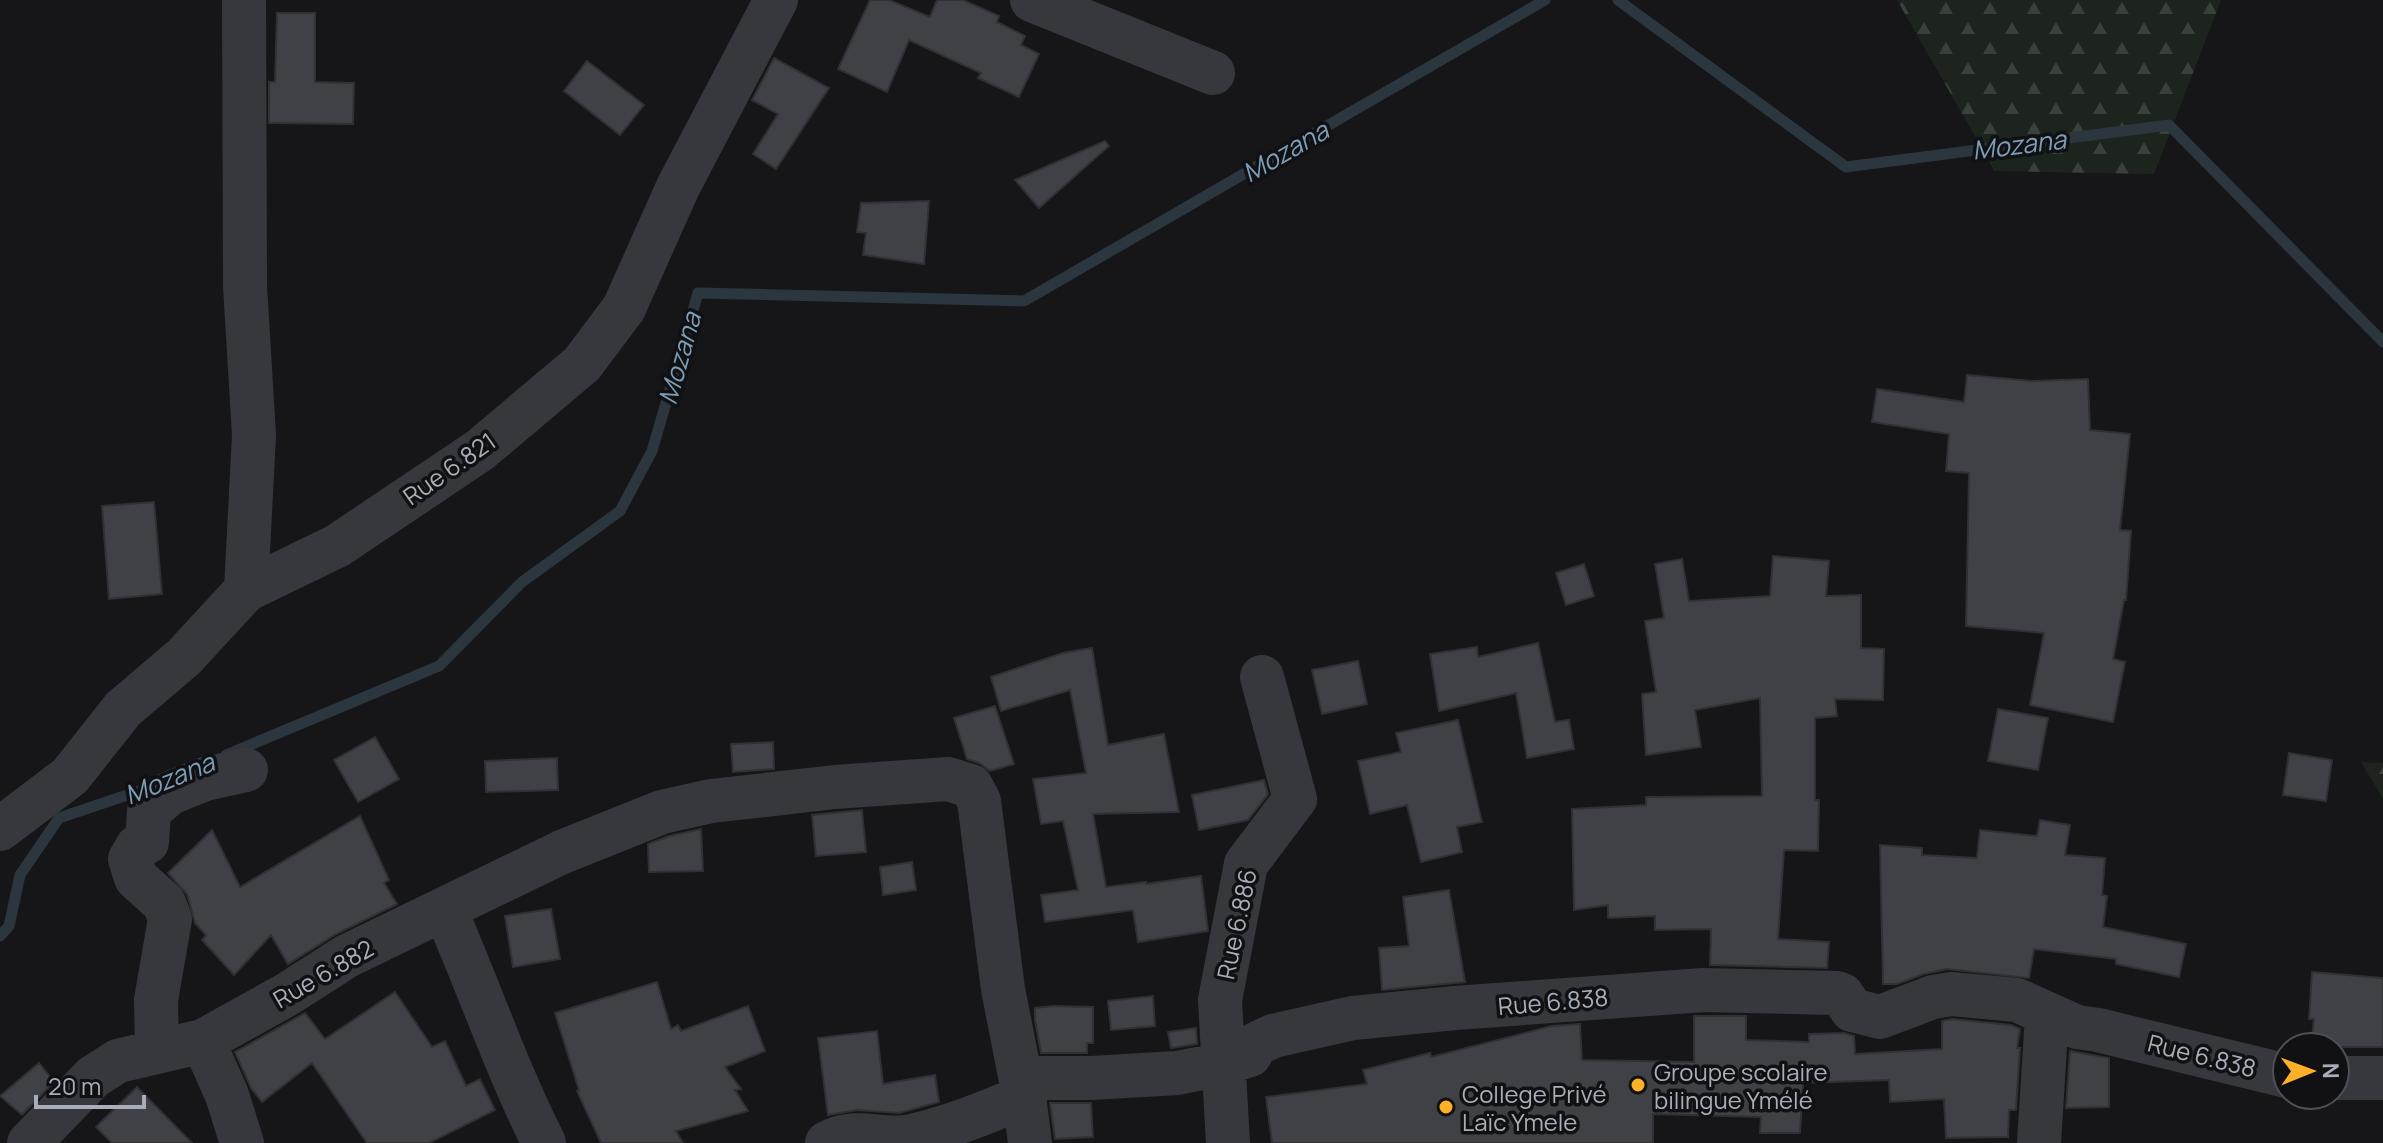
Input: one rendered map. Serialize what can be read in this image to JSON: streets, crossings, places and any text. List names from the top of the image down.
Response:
{
  "streets": {
    "street": [
      "Rue 6.821",
      "Rue 6.886",
      "Rue 6.882",
      "Rue 6.838"
    ]
  },
  "crossings": [
    ["Rue 6.886", "Rue 6.838"],
    ["Rue 6.882", "Rue 6.838"]
  ],
  "water": ["Mozana"],
  "places": ["Groupe scolaire bilingue Ymélé", "College Privé Laïc Ymele"],
  "scale_bar": "20 m",
  "north": "right"
}
